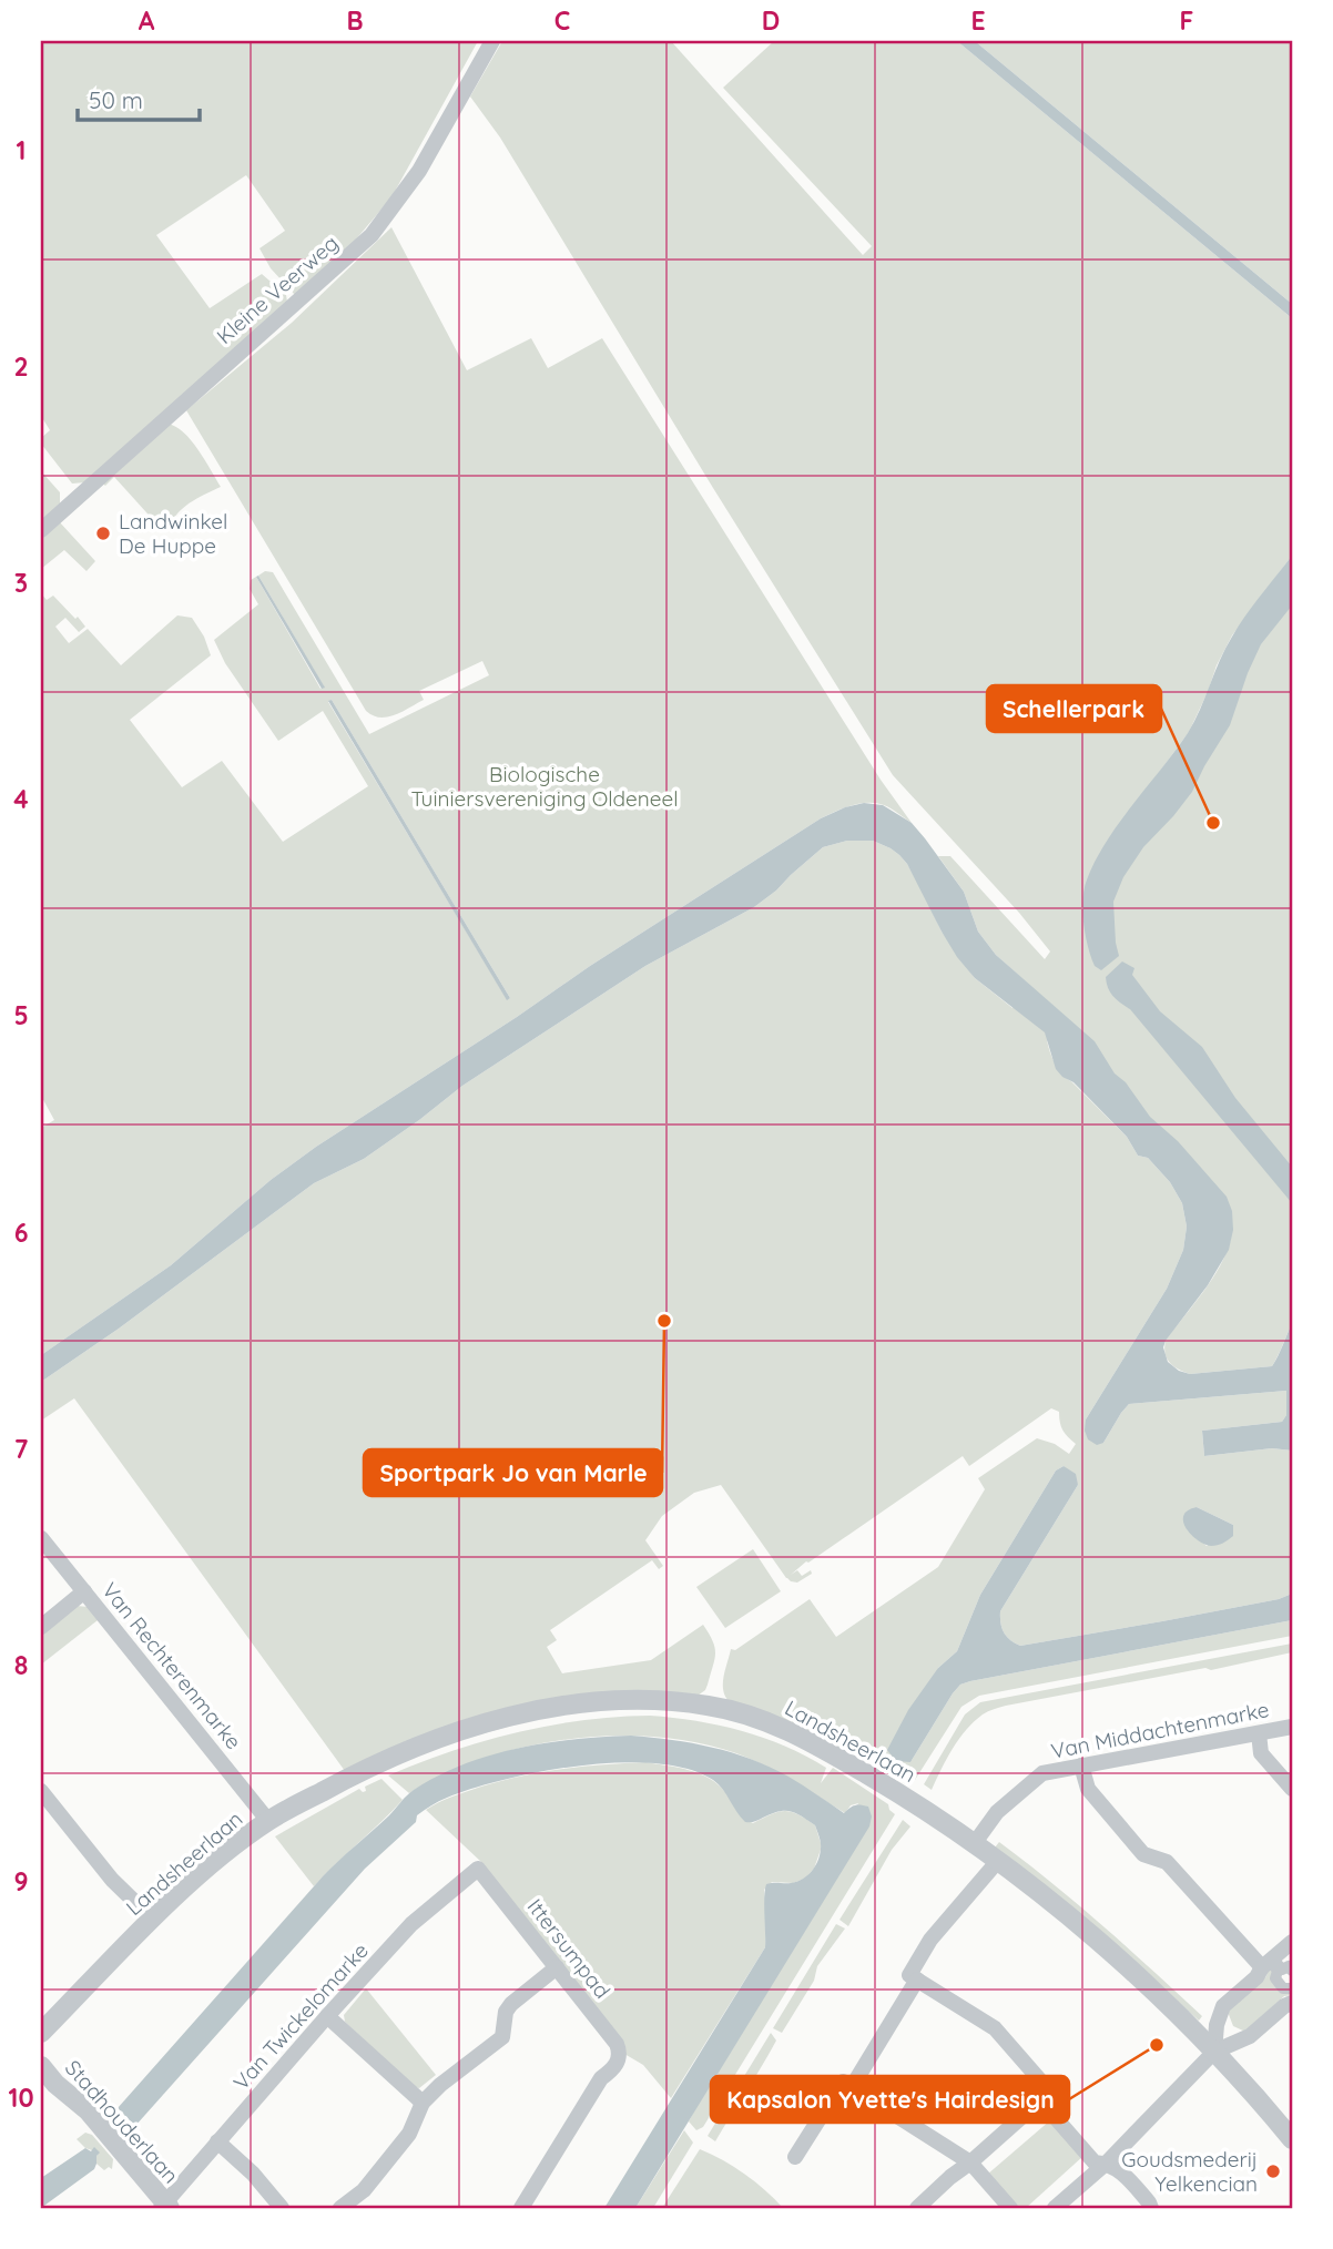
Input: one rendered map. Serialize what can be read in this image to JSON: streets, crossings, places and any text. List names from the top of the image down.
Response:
{
  "streets": {
    "street": [
      "Kleine Veerweg",
      "Van Rechterenmarke",
      "Van Middachtenmarke",
      "Landsheerlaan",
      "Ittersumpad",
      "Van Twickelomarke",
      "Stadhouderlaan"
    ]
  },
  "crossings": [
    ["Van Rechterenmarke", "Landsheerlaan"],
    ["Van Middachtenmarke", "Landsheerlaan"],
    ["Ittersumpad", "Van Twickelomarke"],
    ["Van Twickelomarke", "Stadhouderlaan"]
  ],
  "parks": ["Biologische Tuiniersvereniging Oldeneel"],
  "places": [
    "Landwinkel De Huppe",
    "Schellerpark",
    "Sportpark Jo van Marle",
    "Kapsalon Yvette's Hairdesign",
    "Goudsmederij Yelkencian"
  ],
  "scale_bar": "50 m",
  "grid": {
    "columns": [
      "A",
      "B",
      "C",
      "D",
      "E",
      "F"
    ],
    "rows": [
      "1",
      "2",
      "3",
      "4",
      "5",
      "6",
      "7",
      "8",
      "9",
      "10"
    ]
  }
}
